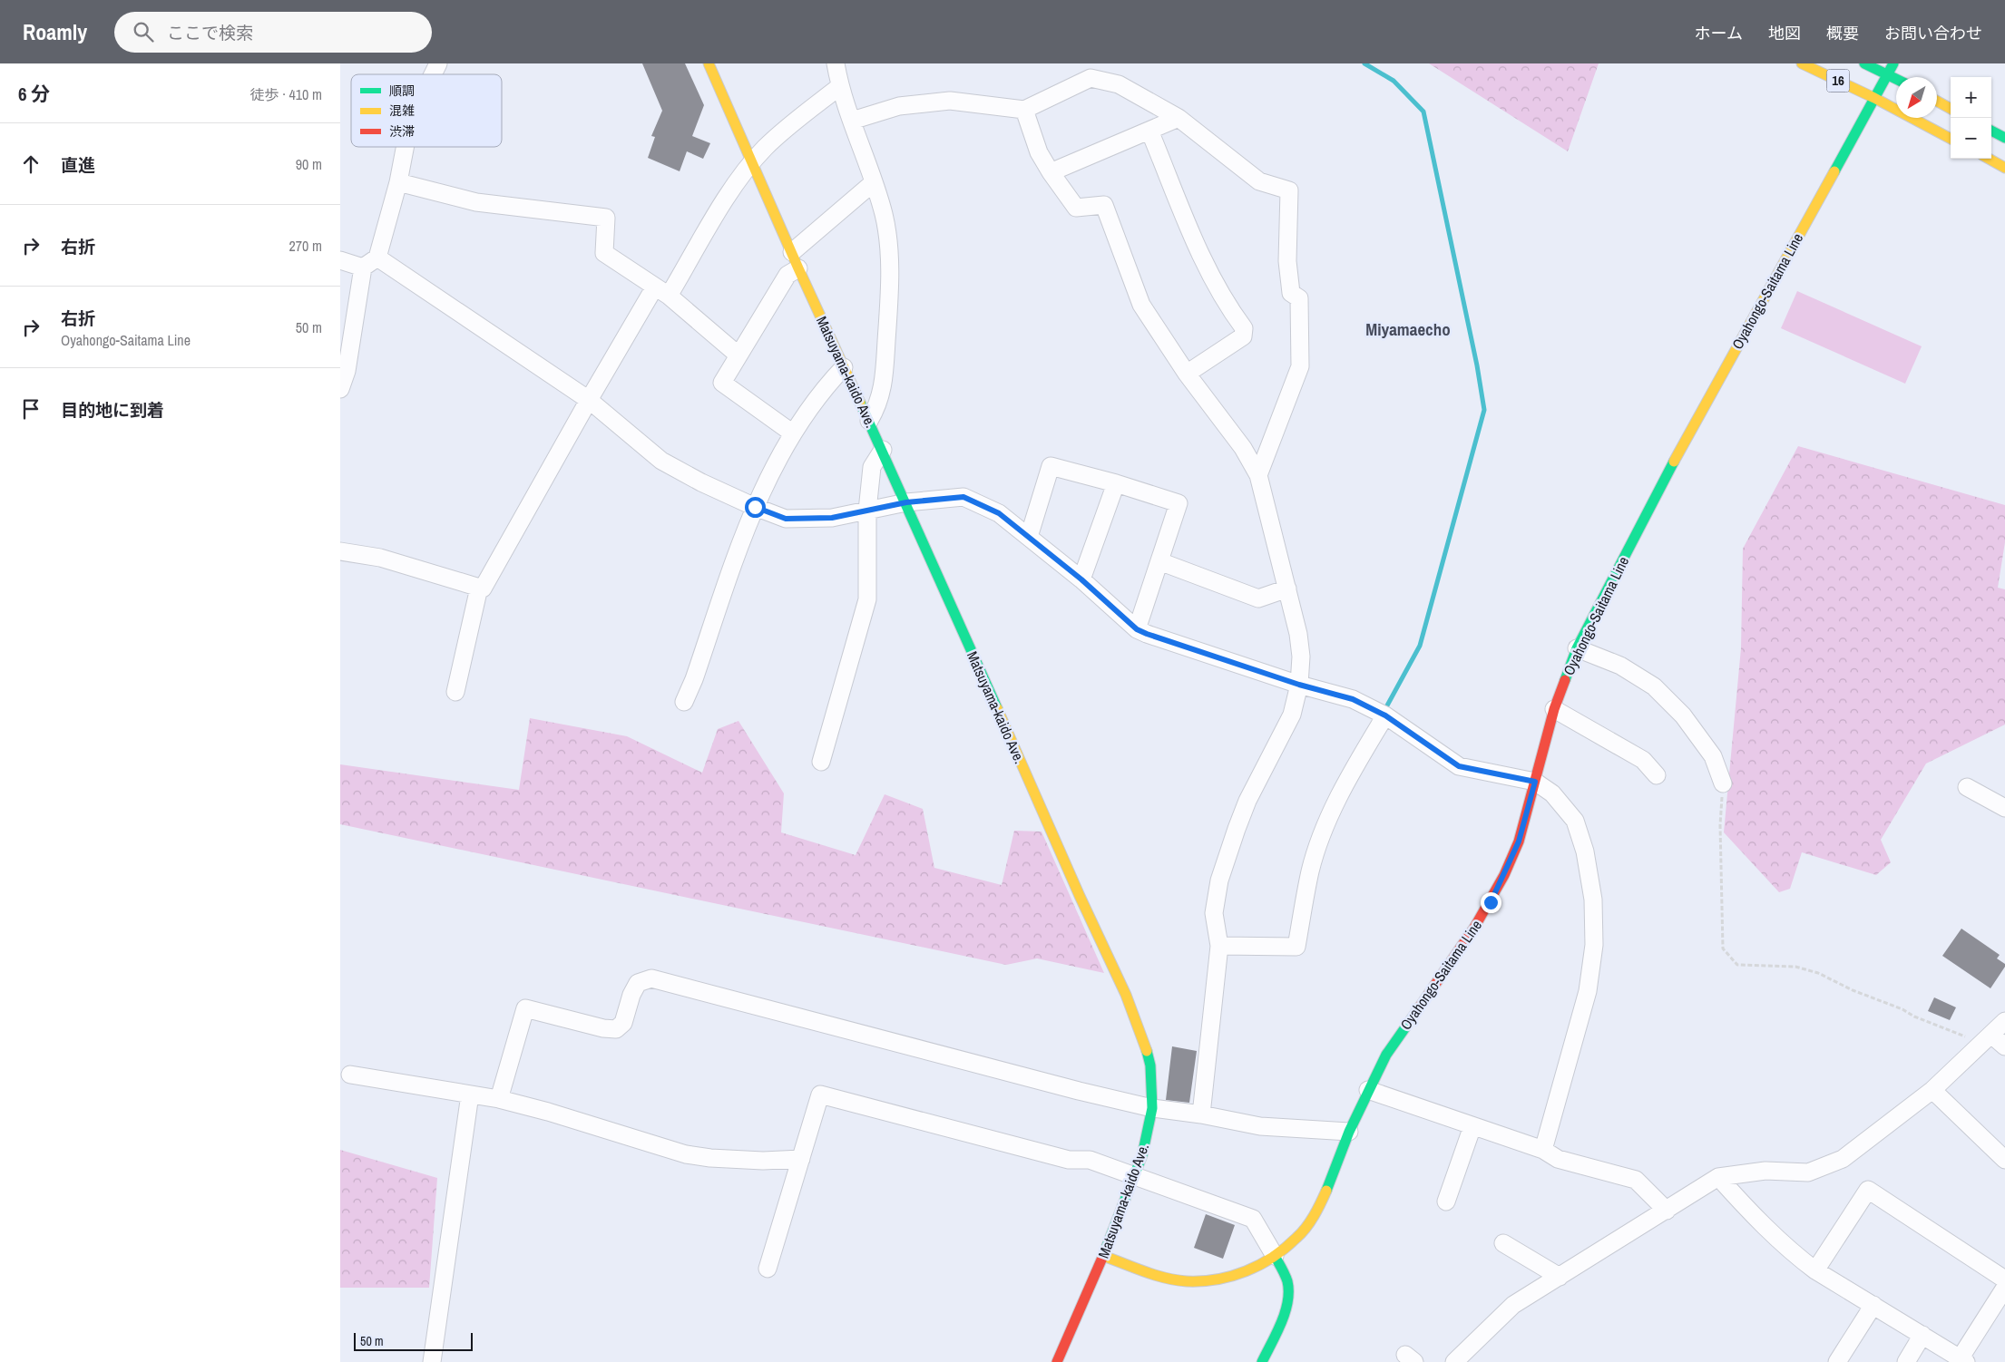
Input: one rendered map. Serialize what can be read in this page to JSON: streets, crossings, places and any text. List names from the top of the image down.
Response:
{
  "streets": {
    "main road": ["16", "Oyahongo-Saitama Line", "Matsuyama-kaido Ave."]
  },
  "crossings": [
    ["16", "Oyahongo-Saitama Line"],
    ["Oyahongo-Saitama Line", "Matsuyama-kaido Ave."]
  ],
  "districts": ["Miyamaecho"],
  "legend": ["順調", "混雑", "渋滞"],
  "scale_bar": "50 m",
  "north": "bottom left",
  "page": {
    "header": "Roamly",
    "search": "ここで検索",
    "nav": [
      "ホーム",
      "地図",
      "概要",
      "お問い合わせ"
    ],
    "heading": ["6 分", "徒歩 · 410 m"],
    "map_buttons": ["+", "−"],
    "list": [
      ["直進", "90 m"],
      ["右折", "270 m"],
      ["右折", "Oyahongo-Saitama Line", "50 m"],
      "目的地に到着"
    ],
    "scale": "50 m"
  }
}
